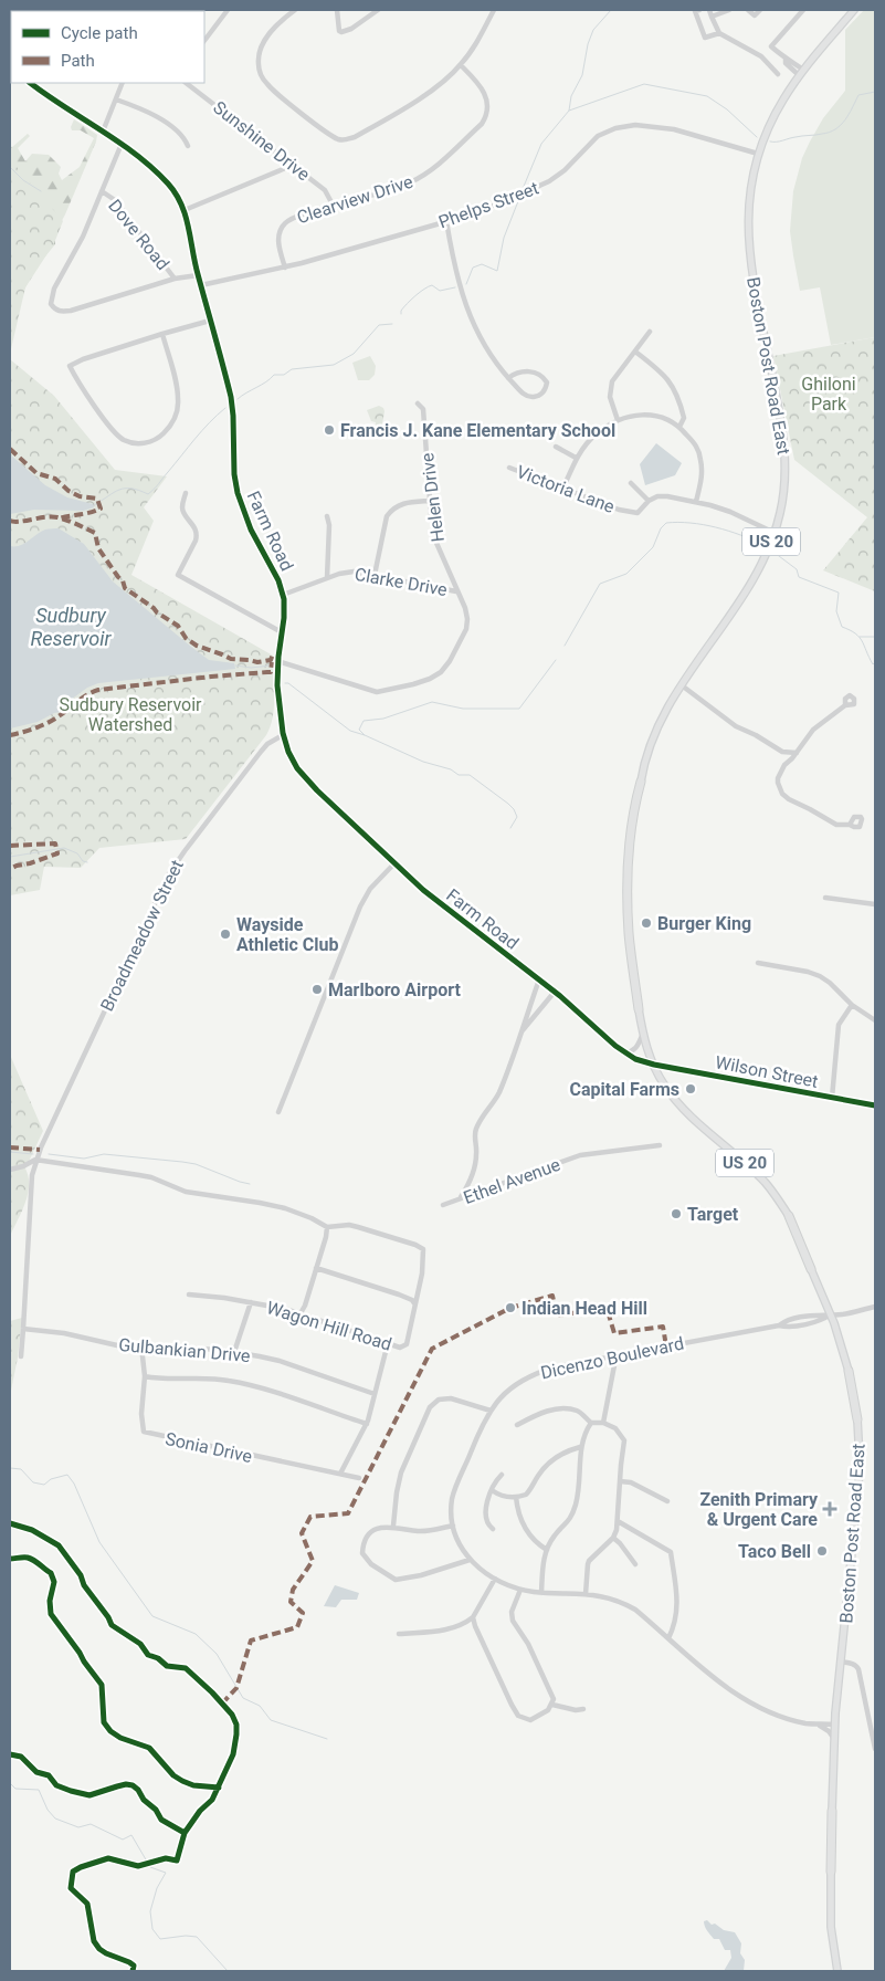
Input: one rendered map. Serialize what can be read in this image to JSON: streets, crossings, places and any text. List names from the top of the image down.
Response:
{
  "streets": {
    "highway": ["Boston Post Road East", "US 20"],
    "street": [
      "Sunshine Drive",
      "Clearview Drive",
      "Phelps Street",
      "Dove Road",
      "Victoria Lane",
      "Helen Drive",
      "Farm Road",
      "Clarke Drive",
      "Broadmeadow Street",
      "Wilson Street",
      "Ethel Avenue",
      "Wagon Hill Road",
      "Gulbankian Drive",
      "Dicenzo Boulevard",
      "Sonia Drive"
    ]
  },
  "crossings": [
    ["Sunshine Drive", "Clearview Drive"],
    ["Clearview Drive", "Phelps Street"],
    ["Phelps Street", "Boston Post Road East"],
    ["Phelps Street", "Farm Road"],
    ["Boston Post Road East", "Victoria Lane"],
    ["Boston Post Road East", "Farm Road"],
    ["Boston Post Road East", "Wilson Street"],
    ["Boston Post Road East", "Dicenzo Boulevard"],
    ["Helen Drive", "Farm Road"],
    ["Helen Drive", "Clarke Drive"],
    ["Farm Road", "Clarke Drive"],
    ["Farm Road", "Broadmeadow Street"],
    ["Farm Road", "Wilson Street"],
    ["Broadmeadow Street", "Gulbankian Drive"],
    ["Gulbankian Drive", "Sonia Drive"]
  ],
  "water": ["Sudbury Reservoir"],
  "parks": ["Ghiloni Park", "Sudbury Reservoir Watershed"],
  "places": {
    "other": [
      "Francis J. Kane Elementary School",
      "Burger King",
      "Wayside Athletic Club",
      "Marlboro Airport",
      "Capital Farms",
      "Target",
      "Indian Head Hill",
      "Taco Bell"
    ],
    "health": ["Zenith Primary & Urgent Care"]
  },
  "legend": ["Cycle path", "Path"]
}
